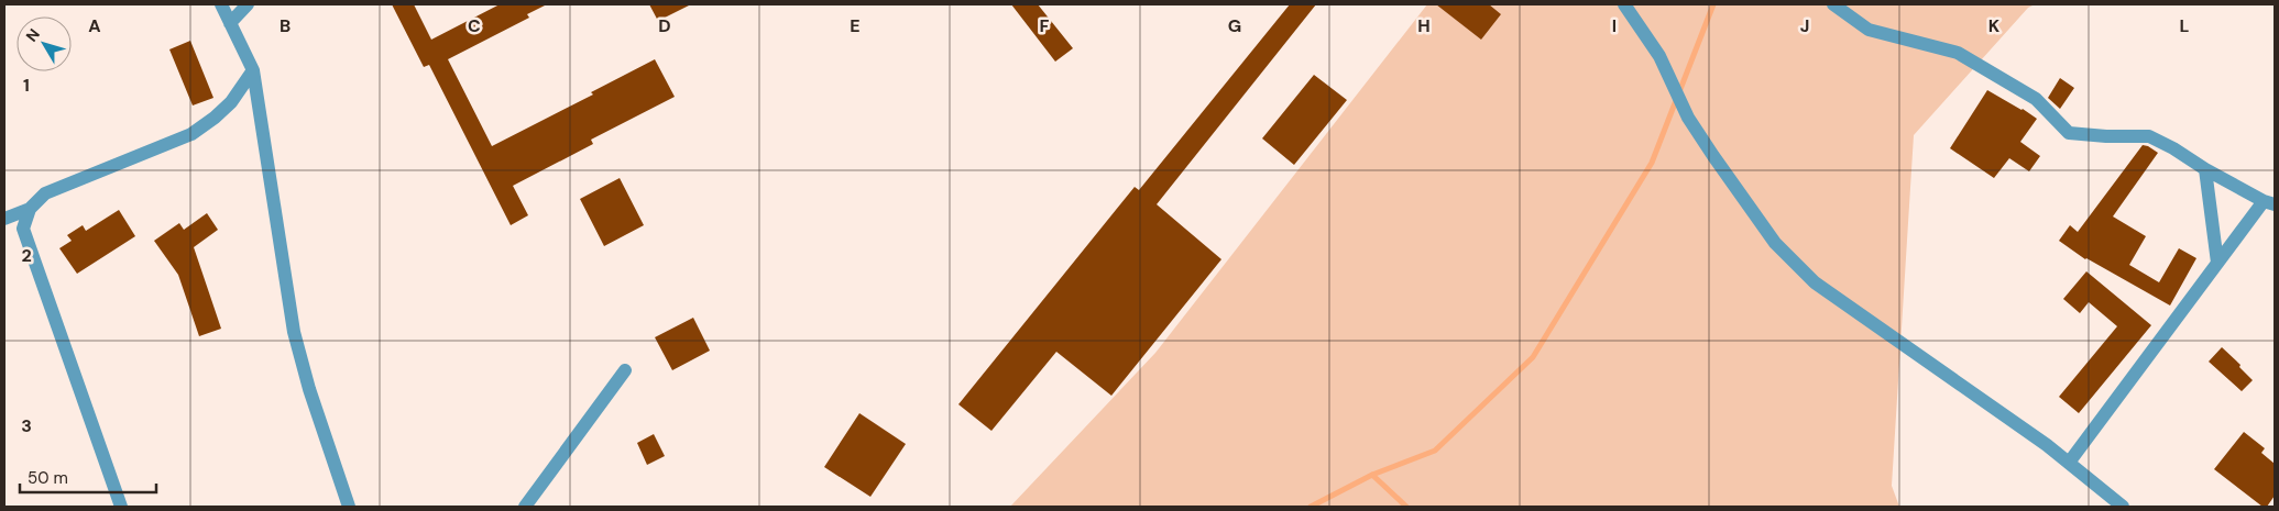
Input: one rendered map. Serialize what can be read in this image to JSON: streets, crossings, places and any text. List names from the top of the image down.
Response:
{
  "scale_bar": "50 m",
  "north": "top left",
  "grid": {
    "columns": [
      "A",
      "B",
      "C",
      "D",
      "E",
      "F",
      "G",
      "H",
      "I",
      "J",
      "K",
      "L"
    ],
    "rows": ["1", "2", "3"]
  }
}
